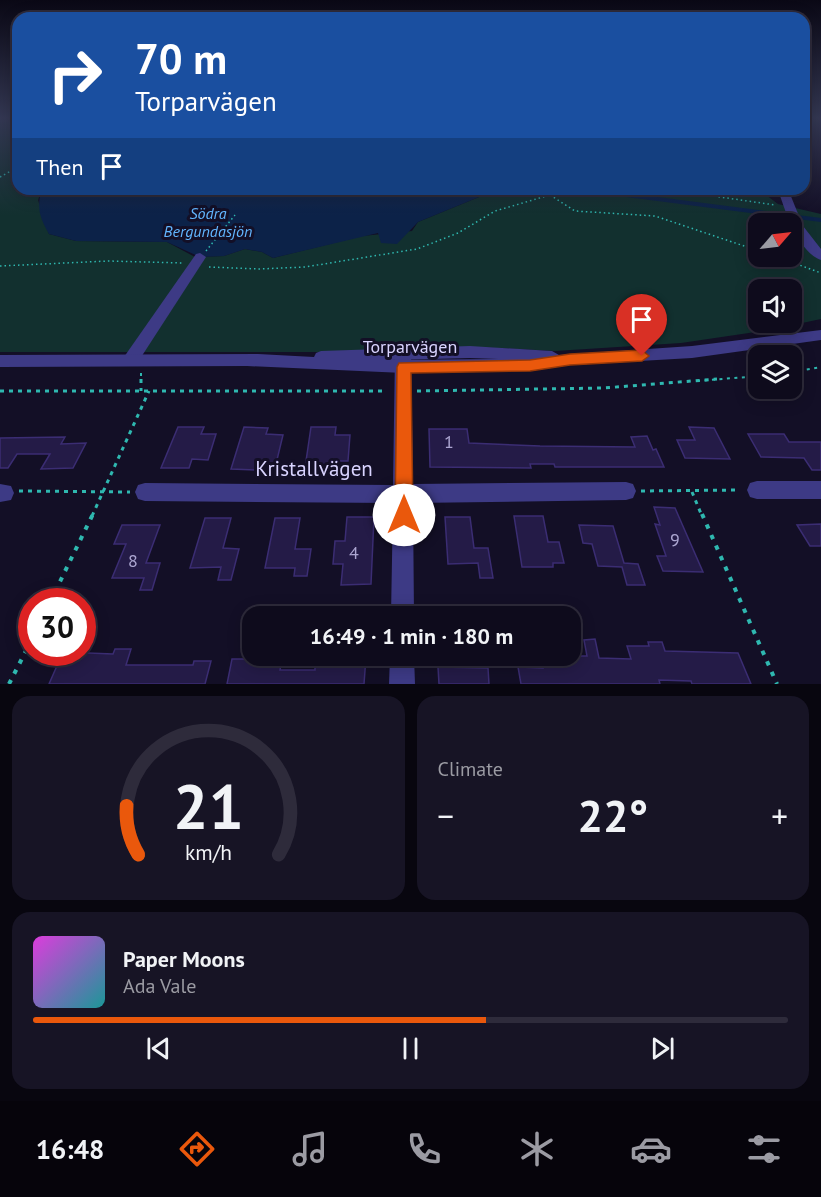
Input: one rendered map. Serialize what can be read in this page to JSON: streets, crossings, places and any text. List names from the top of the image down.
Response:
{
  "streets": {
    "street": ["Torparvägen", "Kristallvägen"]
  },
  "water": ["Södra Bergundasjön"],
  "house_numbers": [
    "1",
    "9",
    "4",
    "8"
  ],
  "north": "top right",
  "page": {
    "turn": ["70 m", "Torparvägen"],
    "then": "Then",
    "limit": "30",
    "trip": "16:49 · 1 min · 180 m",
    "tile": "Climate",
    "heat": ["−", "22°", "+"],
    "song": ["Paper Moons", "Ada Vale"],
    "tabs": "16:48",
    "gauge": ["21", "km/h"]
  }
}
